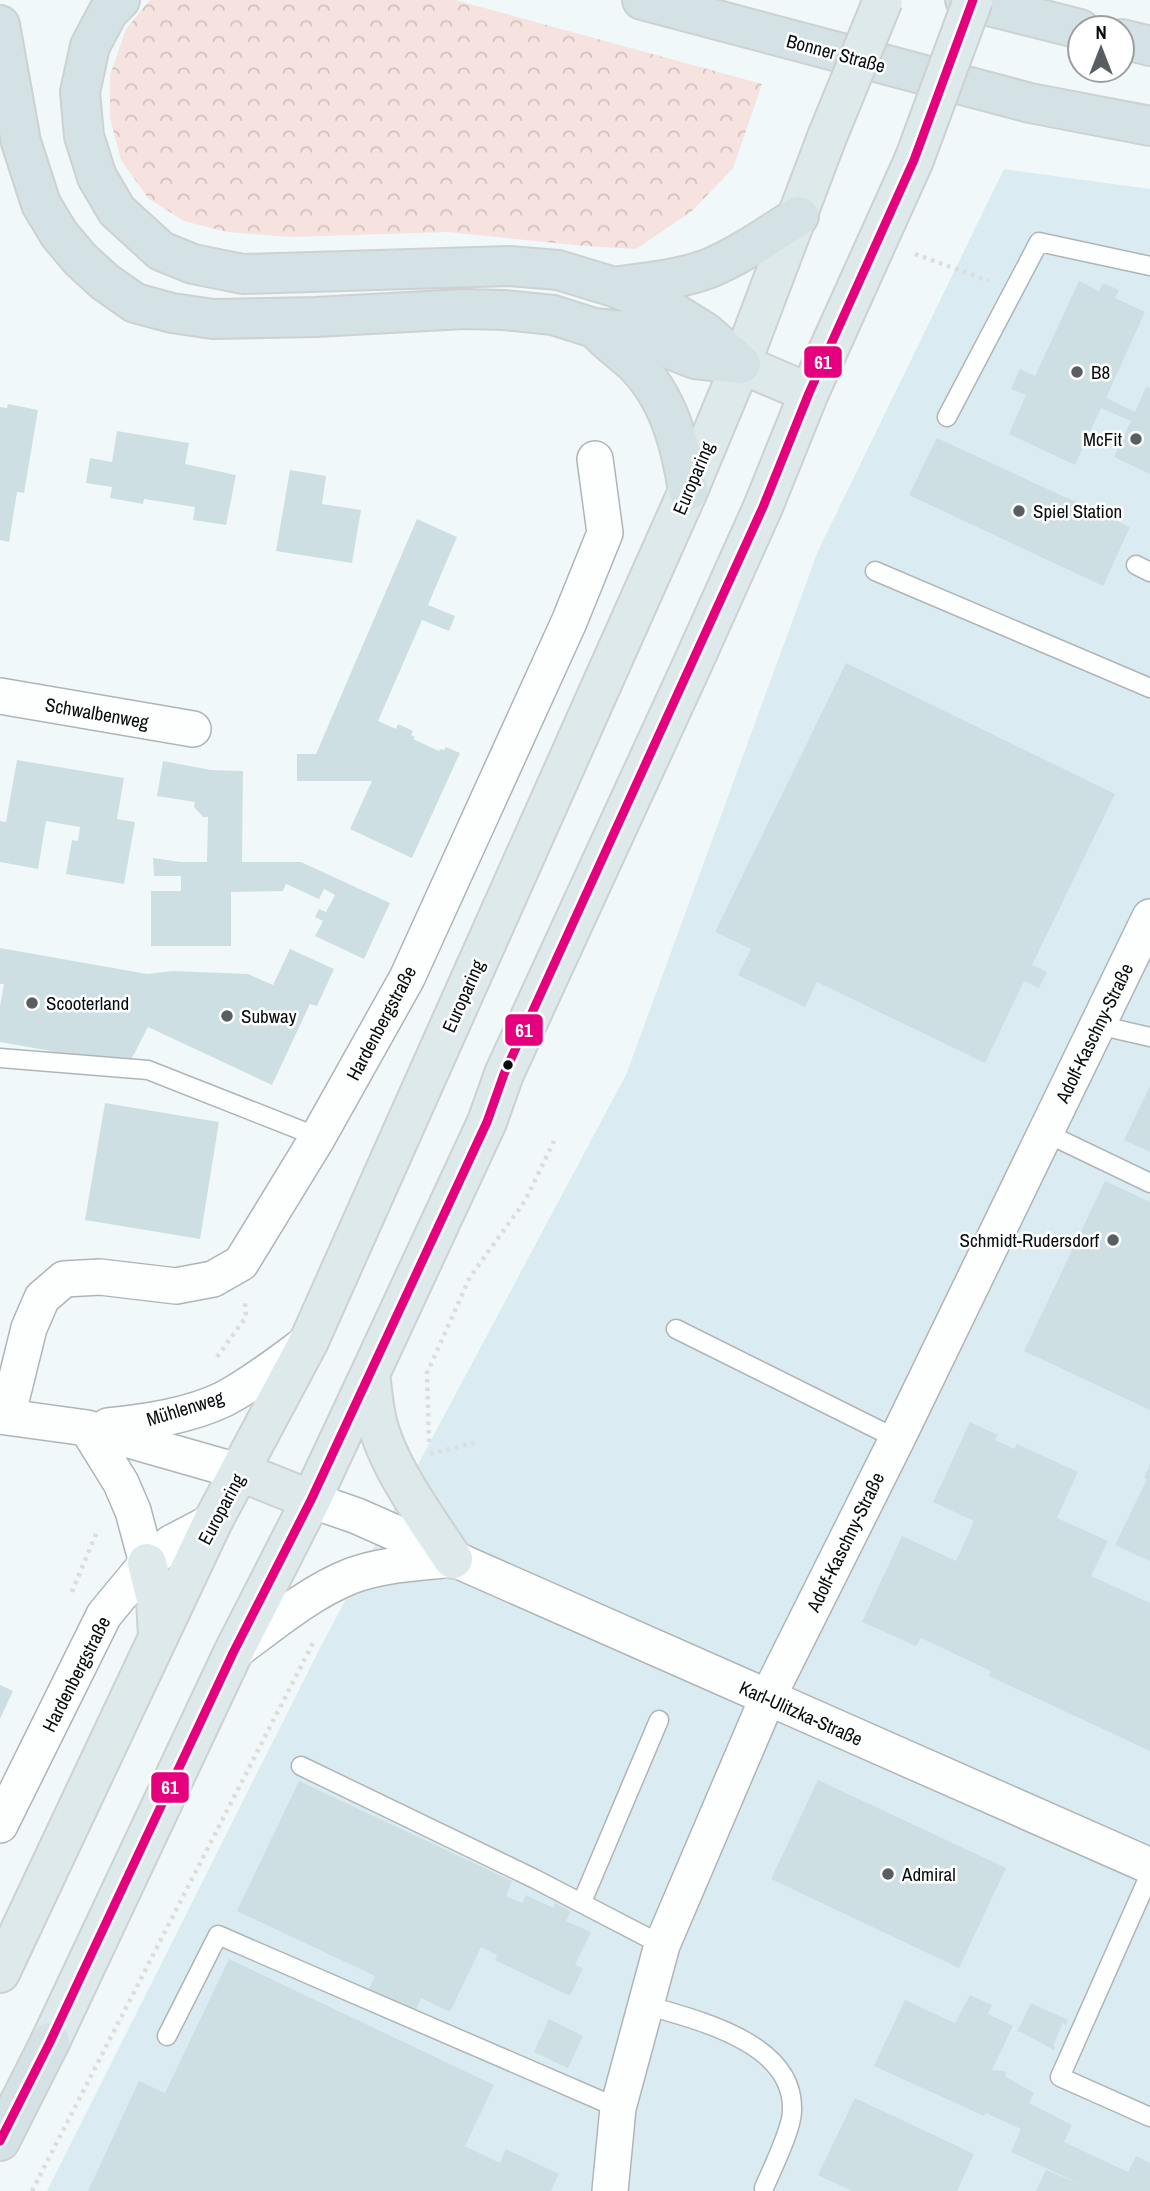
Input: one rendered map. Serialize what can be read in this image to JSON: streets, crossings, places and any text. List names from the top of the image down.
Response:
{
  "streets": {
    "highway": ["Bonner Straße"],
    "main road": ["Europaring"],
    "street": [
      "Schwalbenweg",
      "Hardenbergstraße",
      "Adolf-Kaschny-Straße",
      "Mühlenweg",
      "Karl-Ulitzka-Straße"
    ]
  },
  "crossings": [
    ["Europaring", "Hardenbergstraße"],
    ["Europaring", "Mühlenweg"],
    ["Adolf-Kaschny-Straße", "Karl-Ulitzka-Straße"]
  ],
  "places": [
    "B8",
    "McFit",
    "Spiel Station",
    "Scooterland",
    "Subway",
    "Schmidt-Rudersdorf",
    "Admiral"
  ],
  "lines": ["transit line 61"],
  "north": "top"
}
